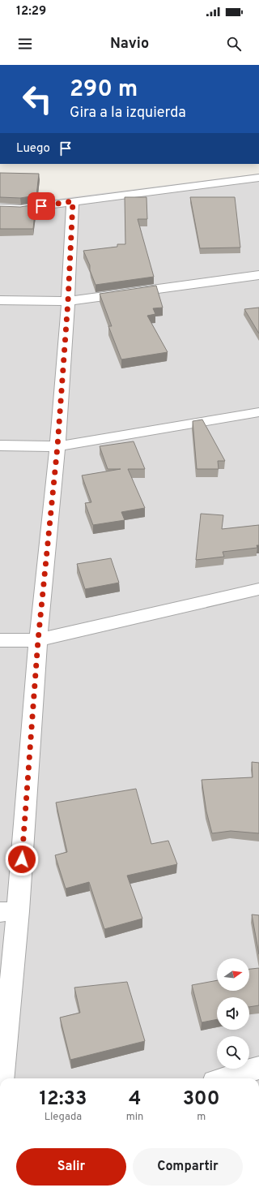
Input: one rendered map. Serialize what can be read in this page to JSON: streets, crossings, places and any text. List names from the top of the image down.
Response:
{
  "north": "right",
  "page": {
    "status": "12:29",
    "header": "Navio",
    "turn": ["290 m", "Gira a la izquierda"],
    "then": "Luego",
    "eta": [
      "12:33",
      "Llegada",
      "4",
      "min",
      "300",
      "m"
    ],
    "buttons": ["Salir", "Compartir"]
  }
}
